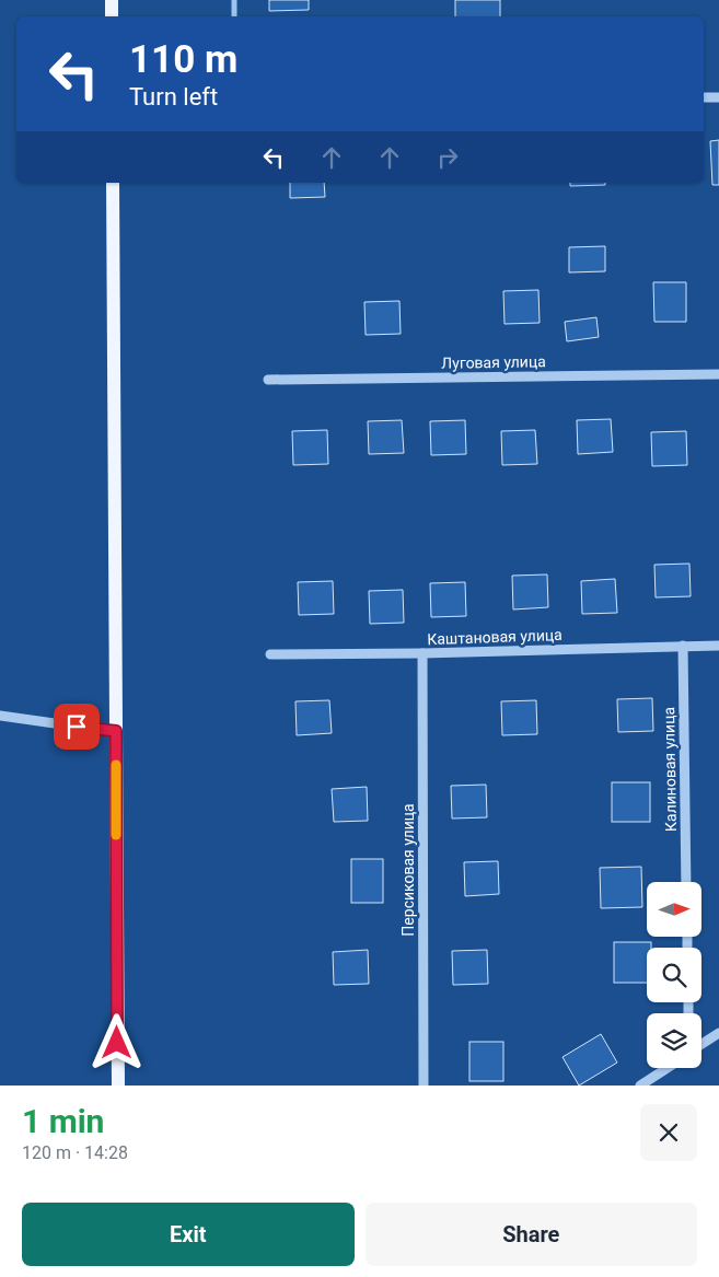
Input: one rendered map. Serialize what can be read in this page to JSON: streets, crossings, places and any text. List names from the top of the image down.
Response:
{
  "streets": {
    "lane": [
      "Луговая улица",
      "Каштановая улица",
      "Калиновая улица",
      "Персиковая улица"
    ]
  },
  "crossings": [
    ["Каштановая улица", "Калиновая улица"],
    ["Каштановая улица", "Персиковая улица"]
  ],
  "north": "right",
  "page": {
    "turn": ["110 m", "Turn left"],
    "heading": ["1 min", "120 m · 14:28"],
    "buttons": ["Exit", "Share"]
  }
}
